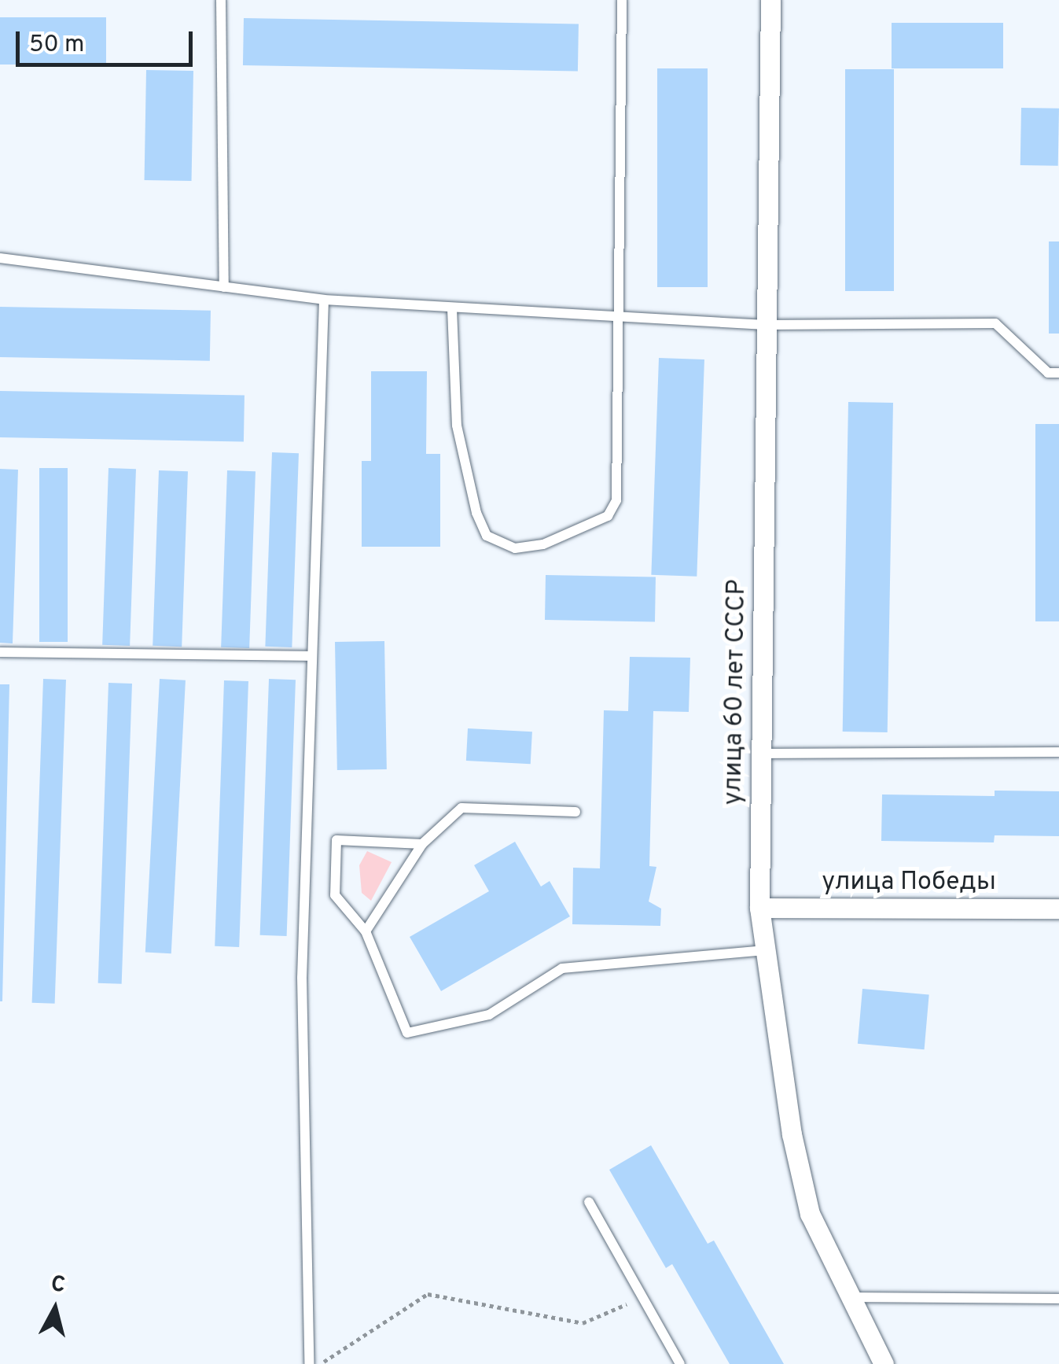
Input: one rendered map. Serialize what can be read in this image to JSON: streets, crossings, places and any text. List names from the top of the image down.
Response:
{
  "streets": {
    "street": ["улица 60 лет СССР", "улица Победы"]
  },
  "crossings": [
    ["улица 60 лет СССР", "улица Победы"]
  ],
  "scale_bar": "50 m",
  "north": "top"
}
